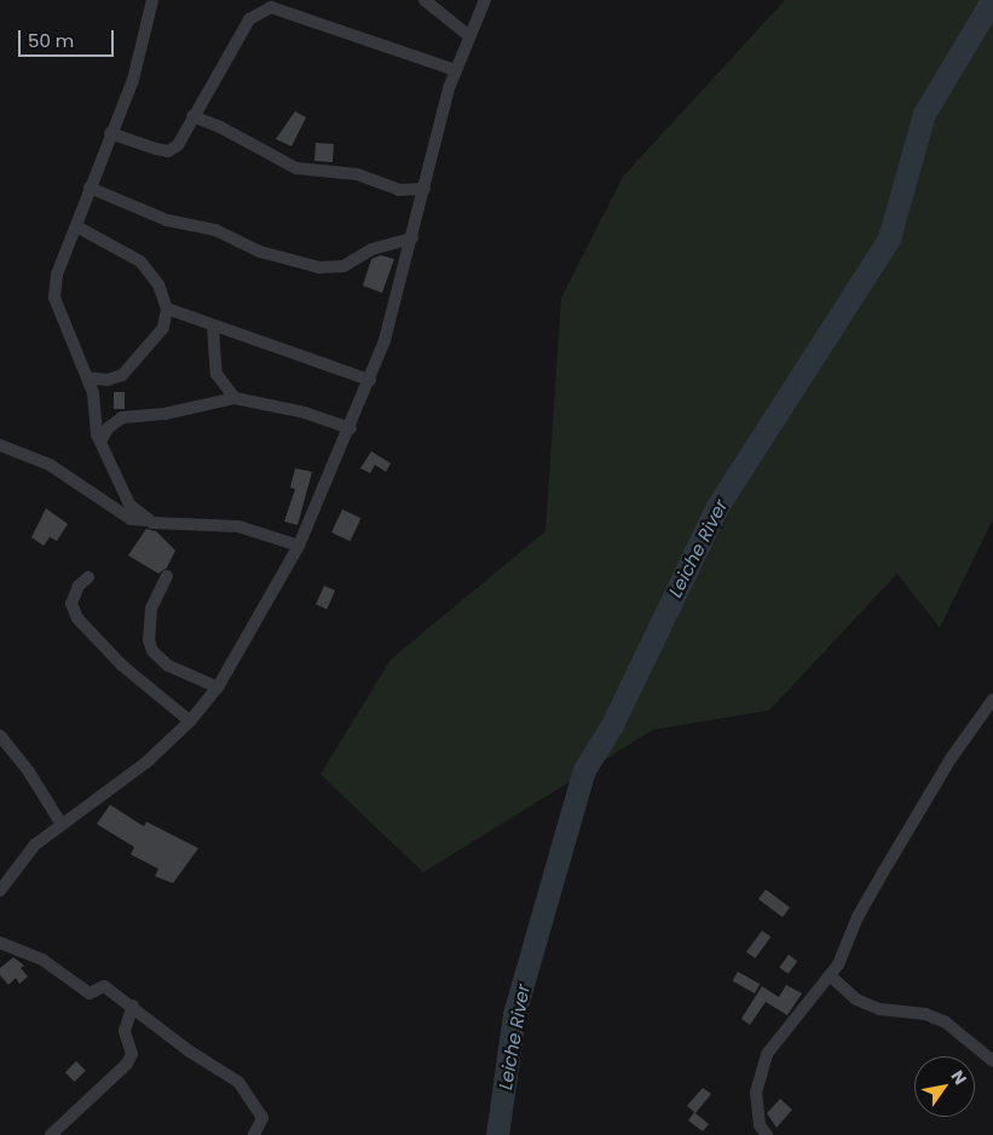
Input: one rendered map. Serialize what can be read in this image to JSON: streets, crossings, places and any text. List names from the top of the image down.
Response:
{
  "water": ["Leiche River"],
  "scale_bar": "50 m",
  "north": "top right"
}
